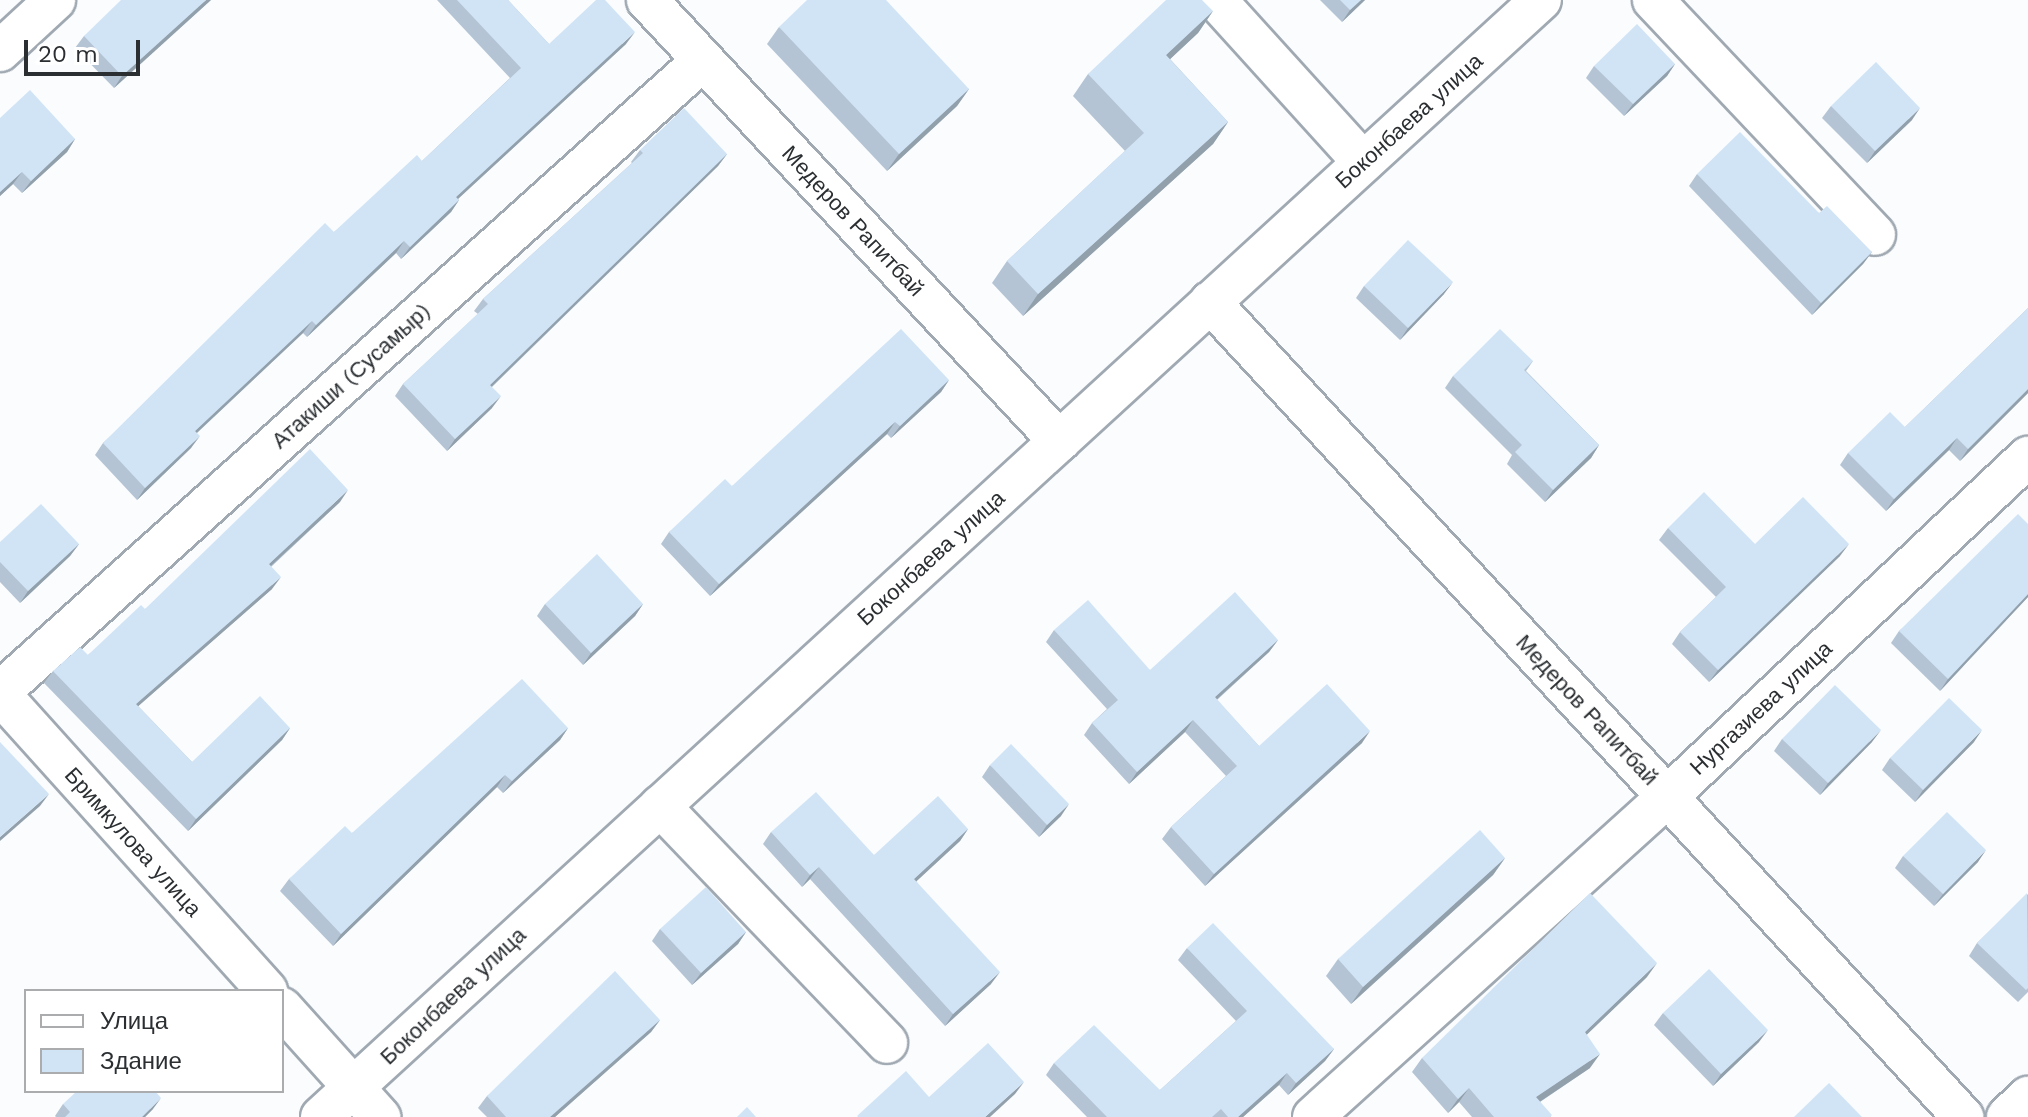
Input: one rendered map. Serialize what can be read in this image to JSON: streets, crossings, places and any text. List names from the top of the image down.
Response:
{
  "streets": {
    "street": [
      "Боконбаева улица",
      "Медеров Рапитбай",
      "Атакиши (Сусамыр)",
      "Нургазиева улица",
      "Бримкулова улица"
    ]
  },
  "crossings": [
    ["Боконбаева улица", "Медеров Рапитбай"],
    ["Медеров Рапитбай", "Атакиши (Сусамыр)"],
    ["Медеров Рапитбай", "Нургазиева улица"],
    ["Атакиши (Сусамыр)", "Бримкулова улица"]
  ],
  "legend": ["Улица", "Здание"],
  "scale_bar": "20 m"
}
